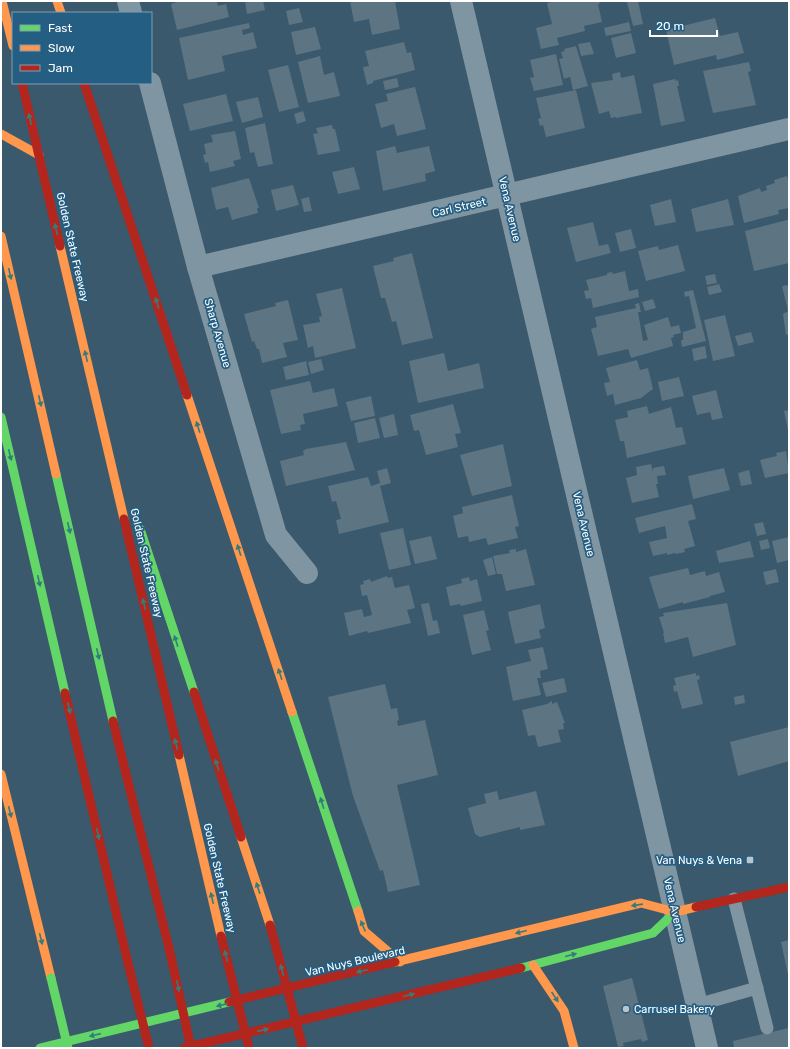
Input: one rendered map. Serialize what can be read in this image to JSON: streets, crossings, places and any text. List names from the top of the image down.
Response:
{
  "streets": {
    "main road": ["Golden State Freeway", "Van Nuys Boulevard"],
    "street": ["Carl Street", "Vena Avenue", "Sharp Avenue"]
  },
  "crossings": [
    ["Carl Street", "Vena Avenue"],
    ["Carl Street", "Sharp Avenue"],
    ["Vena Avenue", "Van Nuys Boulevard"]
  ],
  "places": {
    "transit": ["Van Nuys & Vena"],
    "other": ["Carrusel Bakery"]
  },
  "legend": ["Fast", "Slow", "Jam"],
  "scale_bar": "20 m"
}
